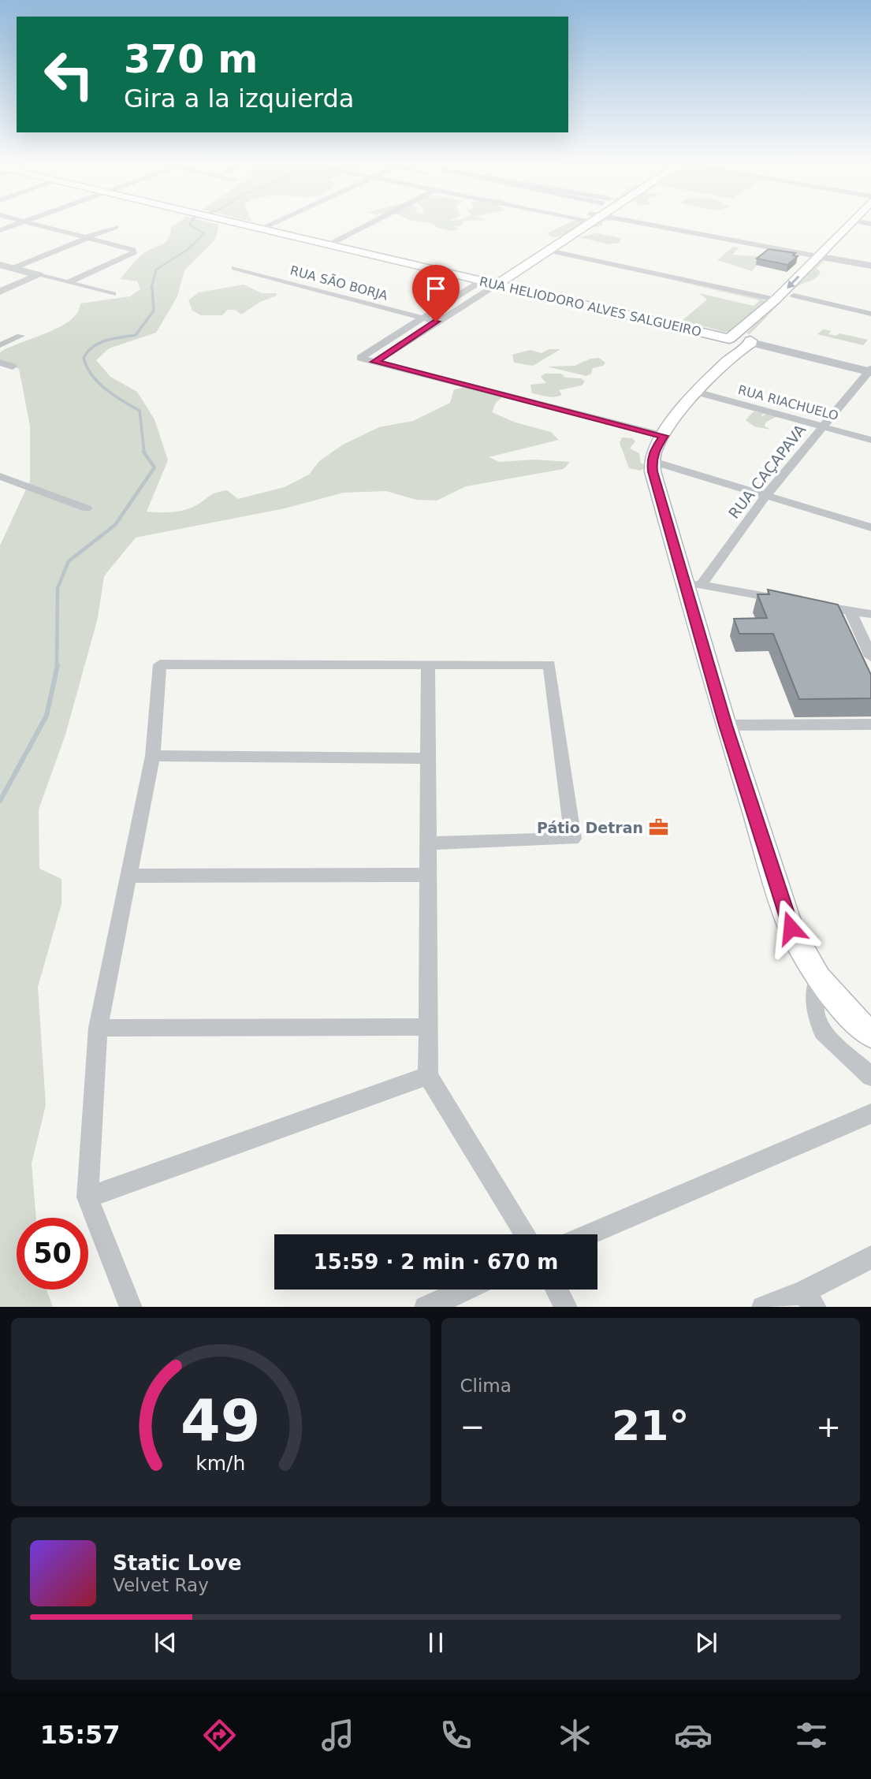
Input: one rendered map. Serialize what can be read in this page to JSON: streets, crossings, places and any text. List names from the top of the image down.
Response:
{
  "streets": {
    "main road": ["RUA HELIODORO ALVES SALGUEIRO"],
    "street": ["RUA SÃO BORJA", "RUA RIACHUELO", "RUA CAÇAPAVA"]
  },
  "crossings": [
    ["RUA RIACHUELO", "RUA CAÇAPAVA"]
  ],
  "places": {
    "office": ["Pátio Detran"]
  },
  "page": {
    "turn": ["370 m", "Gira a la izquierda"],
    "limit": "50",
    "trip": "15:59 · 2 min · 670 m",
    "tile": "Clima",
    "heat": ["−", "21°", "+"],
    "song": ["Static Love", "Velvet Ray"],
    "tabs": "15:57",
    "gauge": ["49", "km/h"]
  }
}
